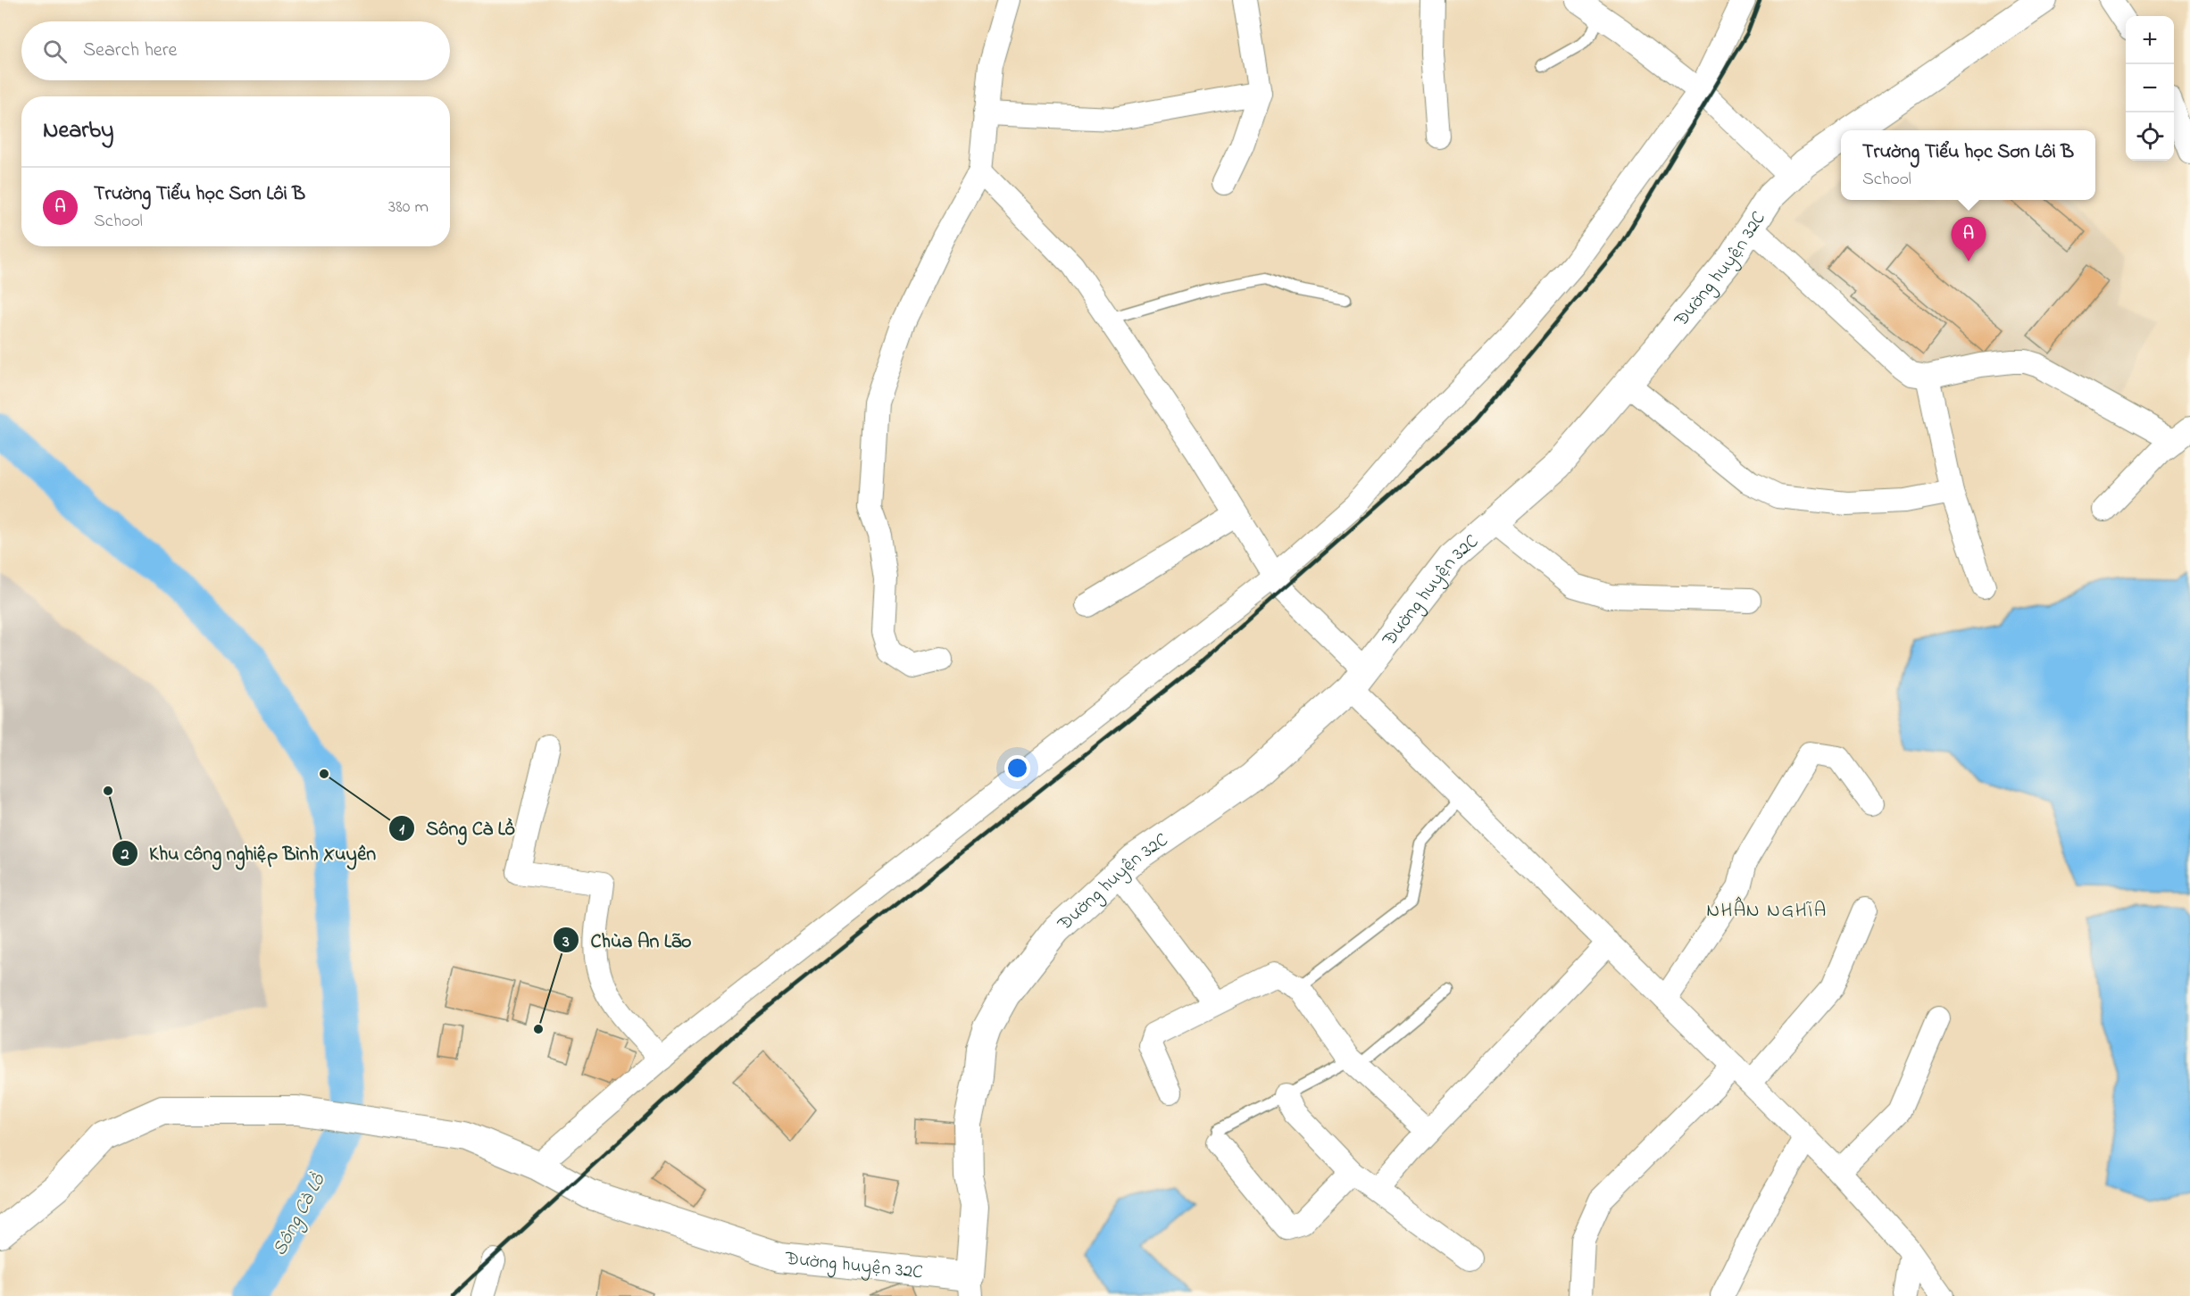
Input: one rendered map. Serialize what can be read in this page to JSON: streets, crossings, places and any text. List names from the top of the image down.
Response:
{
  "streets": {
    "street": ["Đường huyện 32C"]
  },
  "districts": ["NHÂN NGHĨA"],
  "water": ["Sông Cà Lồ"],
  "places": ["Sông Cà Lồ", "Khu công nghiệp Bình Xuyên", "Chùa An Lão"],
  "page": {
    "map_buttons": ["+", "−"],
    "search": "Search here",
    "heading": "Nearby",
    "popup": ["Trường Tiểu học Sơn Lôi B", "School"],
    "list": [
      {
        "mark": "A",
        "name": "Trường Tiểu học Sơn Lôi B",
        "note": "School",
        "value": "380 m"
      }
    ],
    "pins": "A"
  }
}
